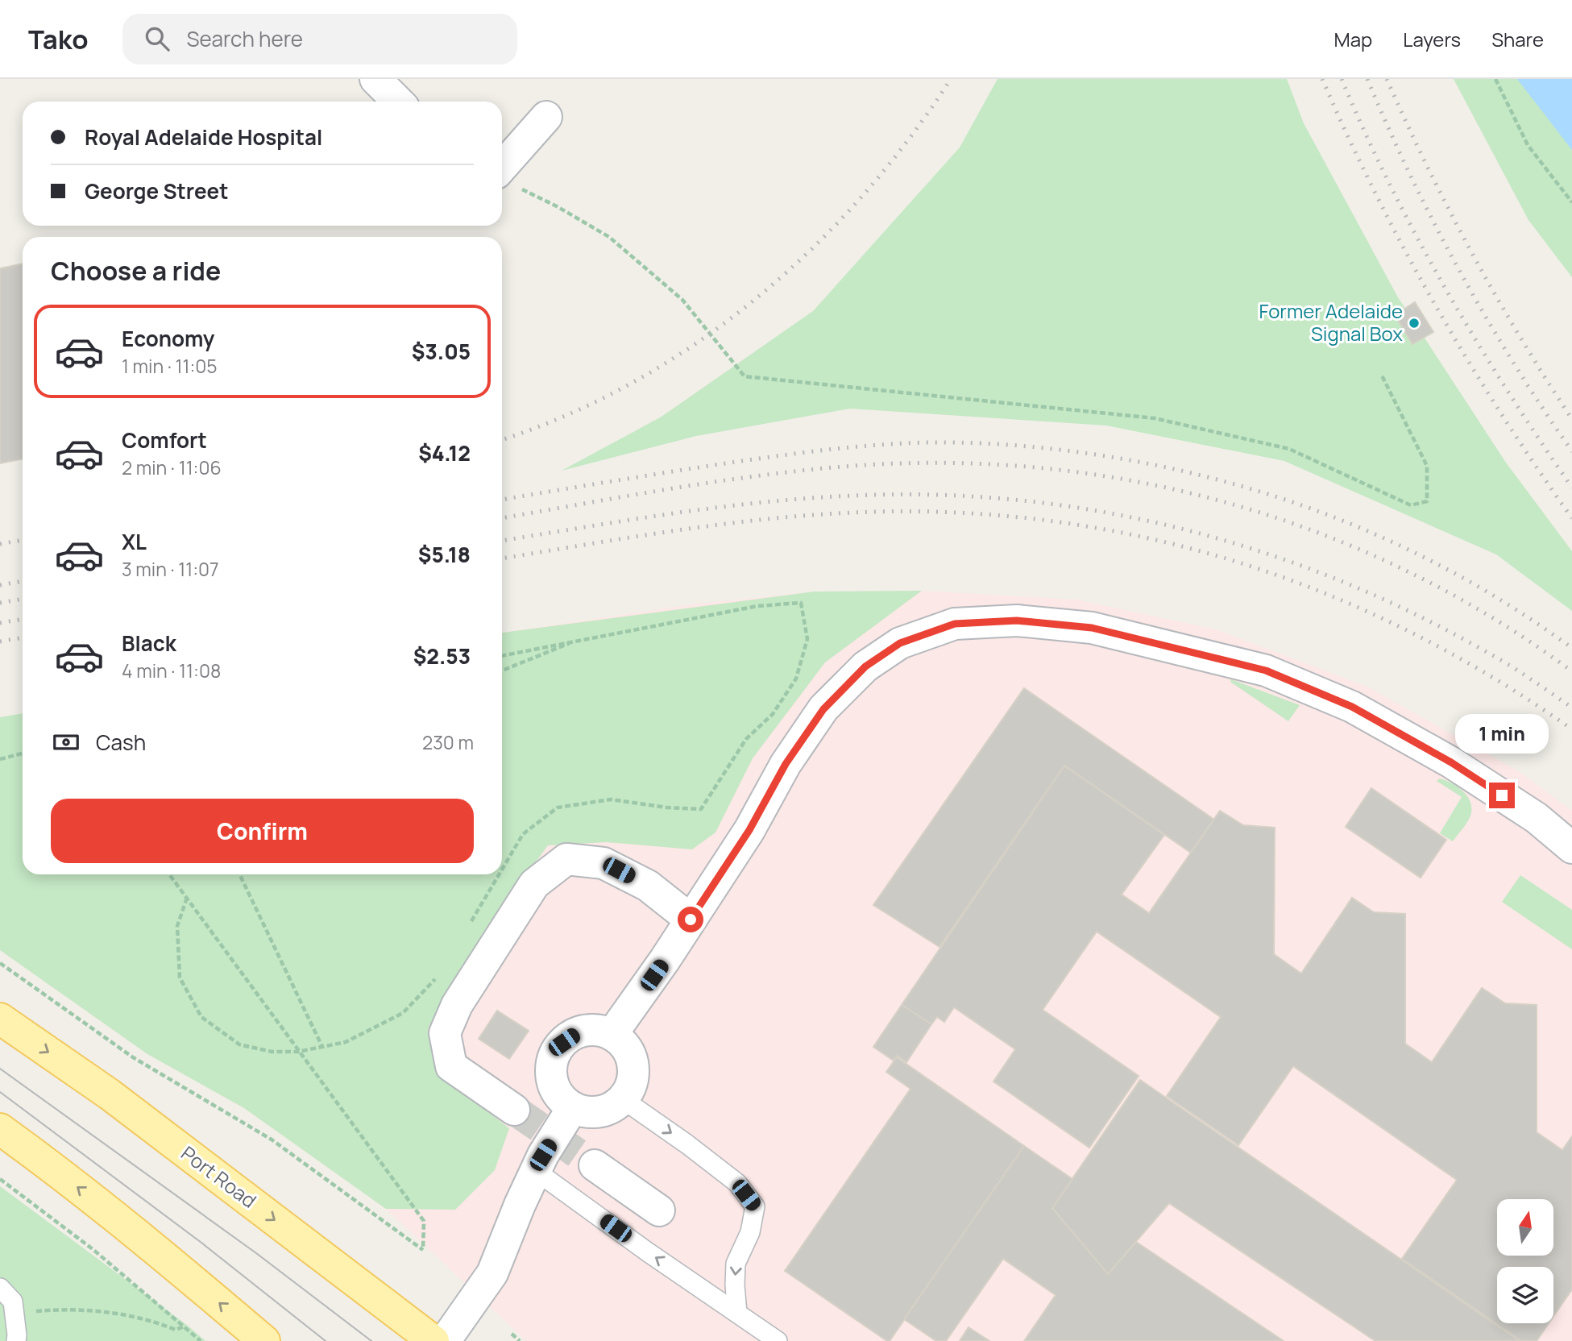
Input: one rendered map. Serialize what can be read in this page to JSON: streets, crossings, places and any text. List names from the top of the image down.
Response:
{
  "streets": {
    "main road": ["Port Road"]
  },
  "places": ["Former Adelaide Signal Box"],
  "north": "top",
  "page": {
    "header": "Tako",
    "search": "Search here",
    "nav": ["Map", "Layers", "Share"],
    "banner": ["Royal Adelaide Hospital", "George Street"],
    "heading": "Choose a ride",
    "list": [
      {
        "name": "Economy",
        "note": "1 min · 11:05",
        "value": "$3.05"
      },
      {
        "name": "Comfort",
        "note": "2 min · 11:06",
        "value": "$4.12"
      },
      {
        "name": "XL",
        "note": "3 min · 11:07",
        "value": "$5.18"
      },
      {
        "name": "Black",
        "note": "4 min · 11:08",
        "value": "$2.53"
      }
    ],
    "pay": ["Cash", "230 m"],
    "bubble": "1 min",
    "buttons": "Confirm"
  }
}
